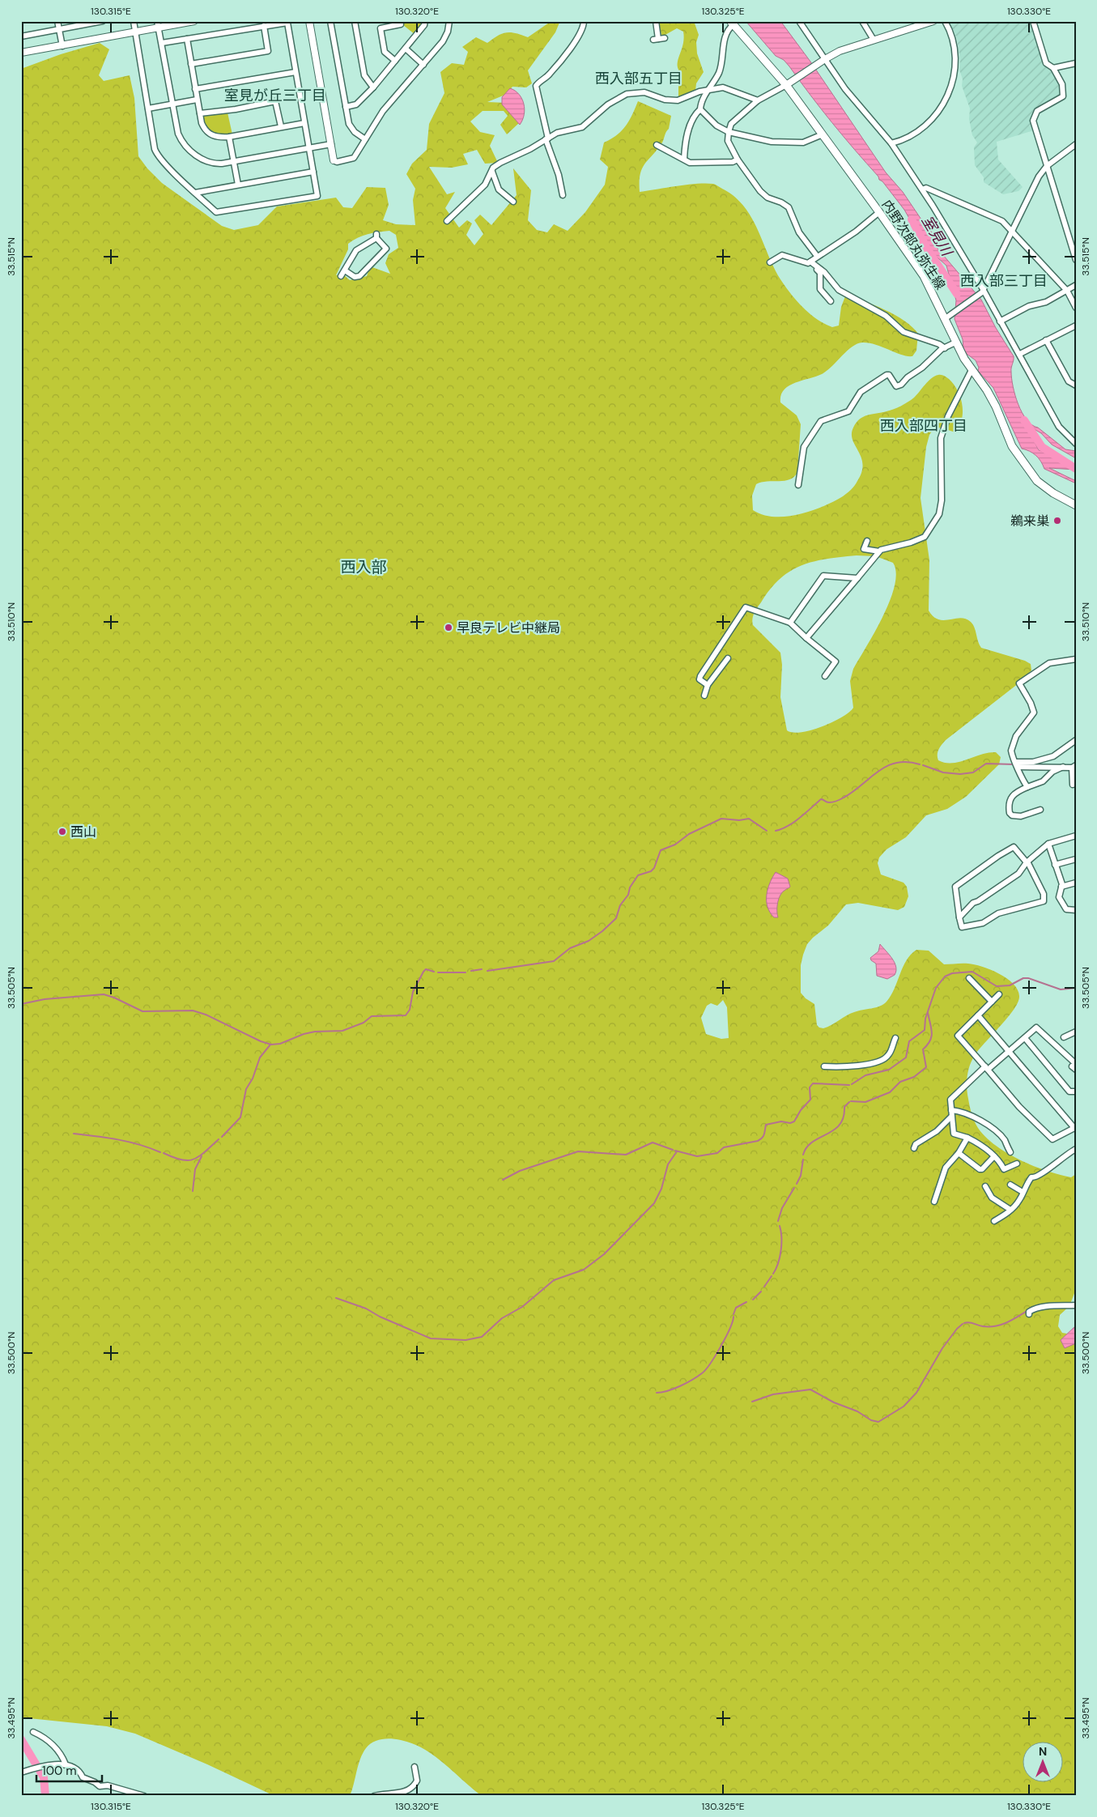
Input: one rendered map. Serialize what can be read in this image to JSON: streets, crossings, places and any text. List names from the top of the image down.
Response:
{
  "streets": {
    "main road": ["内野次郎丸弥生線"]
  },
  "districts": [
    "西入部五丁目",
    "室見が丘三丁目",
    "西入部三丁目",
    "西入部四丁目",
    "西入部"
  ],
  "water": ["室見川"],
  "places": ["鵜来巣", "早良テレビ中継局", "西山"],
  "scale_bar": "100 m",
  "north": "top",
  "coordinates": [
    "130.315°E",
    "130.320°E",
    "130.325°E",
    "130.330°E",
    "33.515°N",
    "33.510°N",
    "33.505°N",
    "33.500°N",
    "33.495°N"
  ]
}
